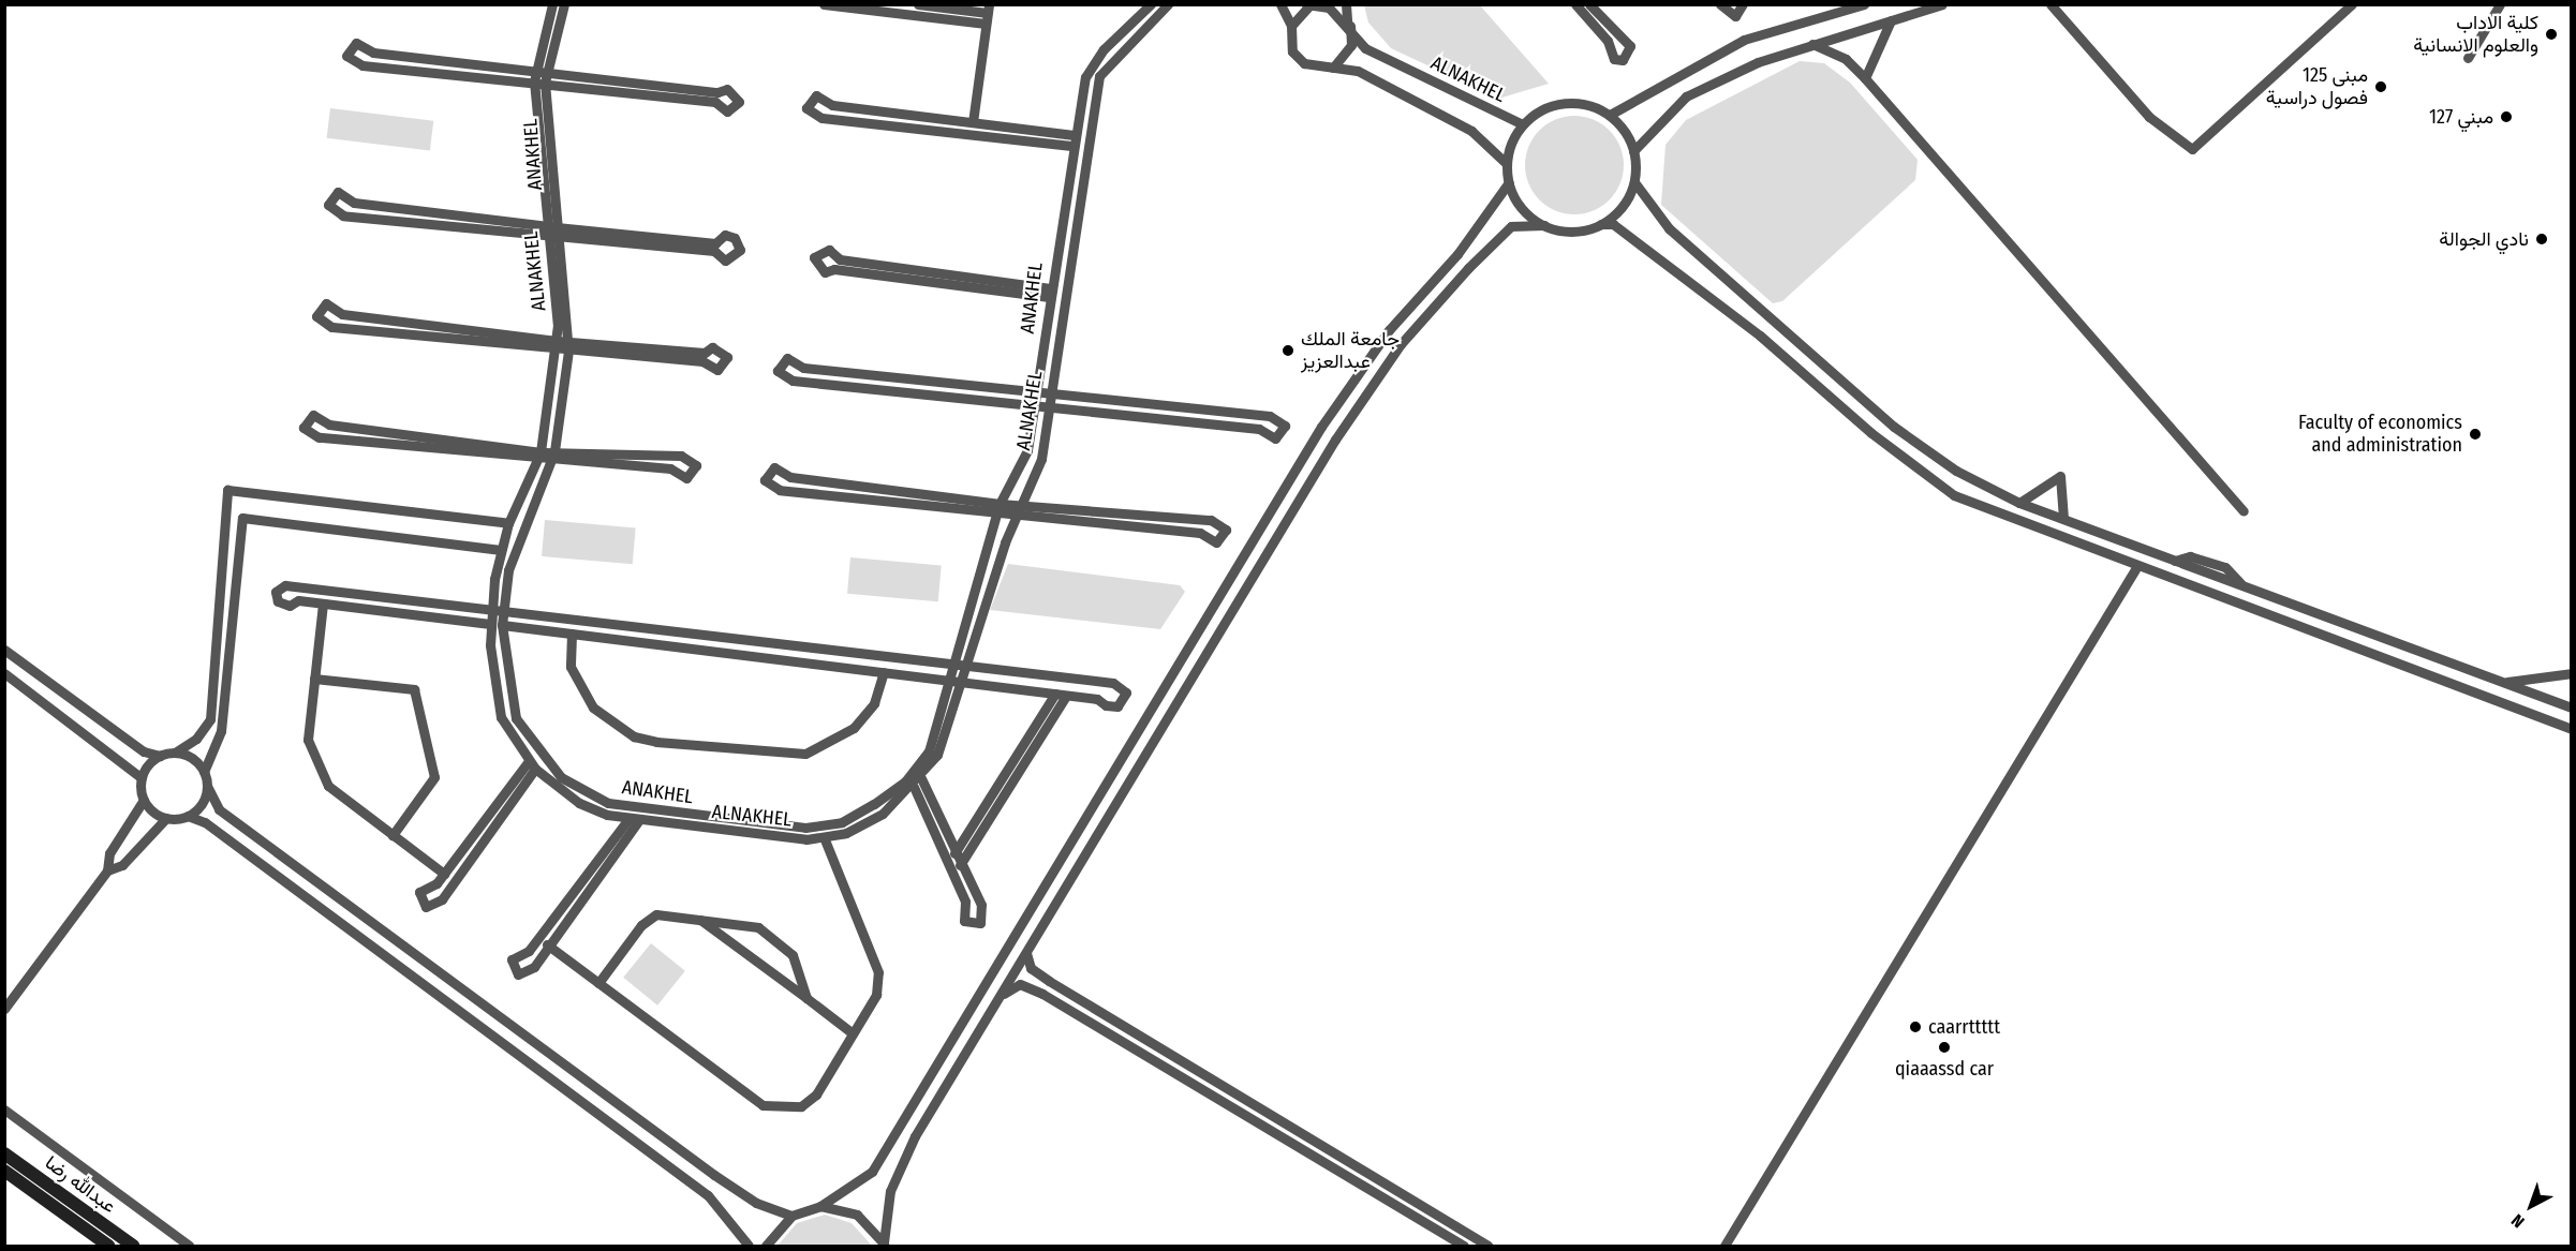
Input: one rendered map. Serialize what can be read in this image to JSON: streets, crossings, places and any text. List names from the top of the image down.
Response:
{
  "streets": {
    "street": ["ALNAKHEL", "ANAKHEL", "عبدالله رضا"]
  },
  "crossings": [
    ["ALNAKHEL", "ANAKHEL"]
  ],
  "places": [
    "كلية الاداب والعلوم الانسانية",
    "مبنى 125 فصول دراسية",
    "مبني 127",
    "نادي الجوالة",
    "جامعة الملك عبدالعزيز",
    "Faculty of economics and administration",
    "caarrttttt",
    "qiaaassd car"
  ],
  "north": "bottom left"
}
